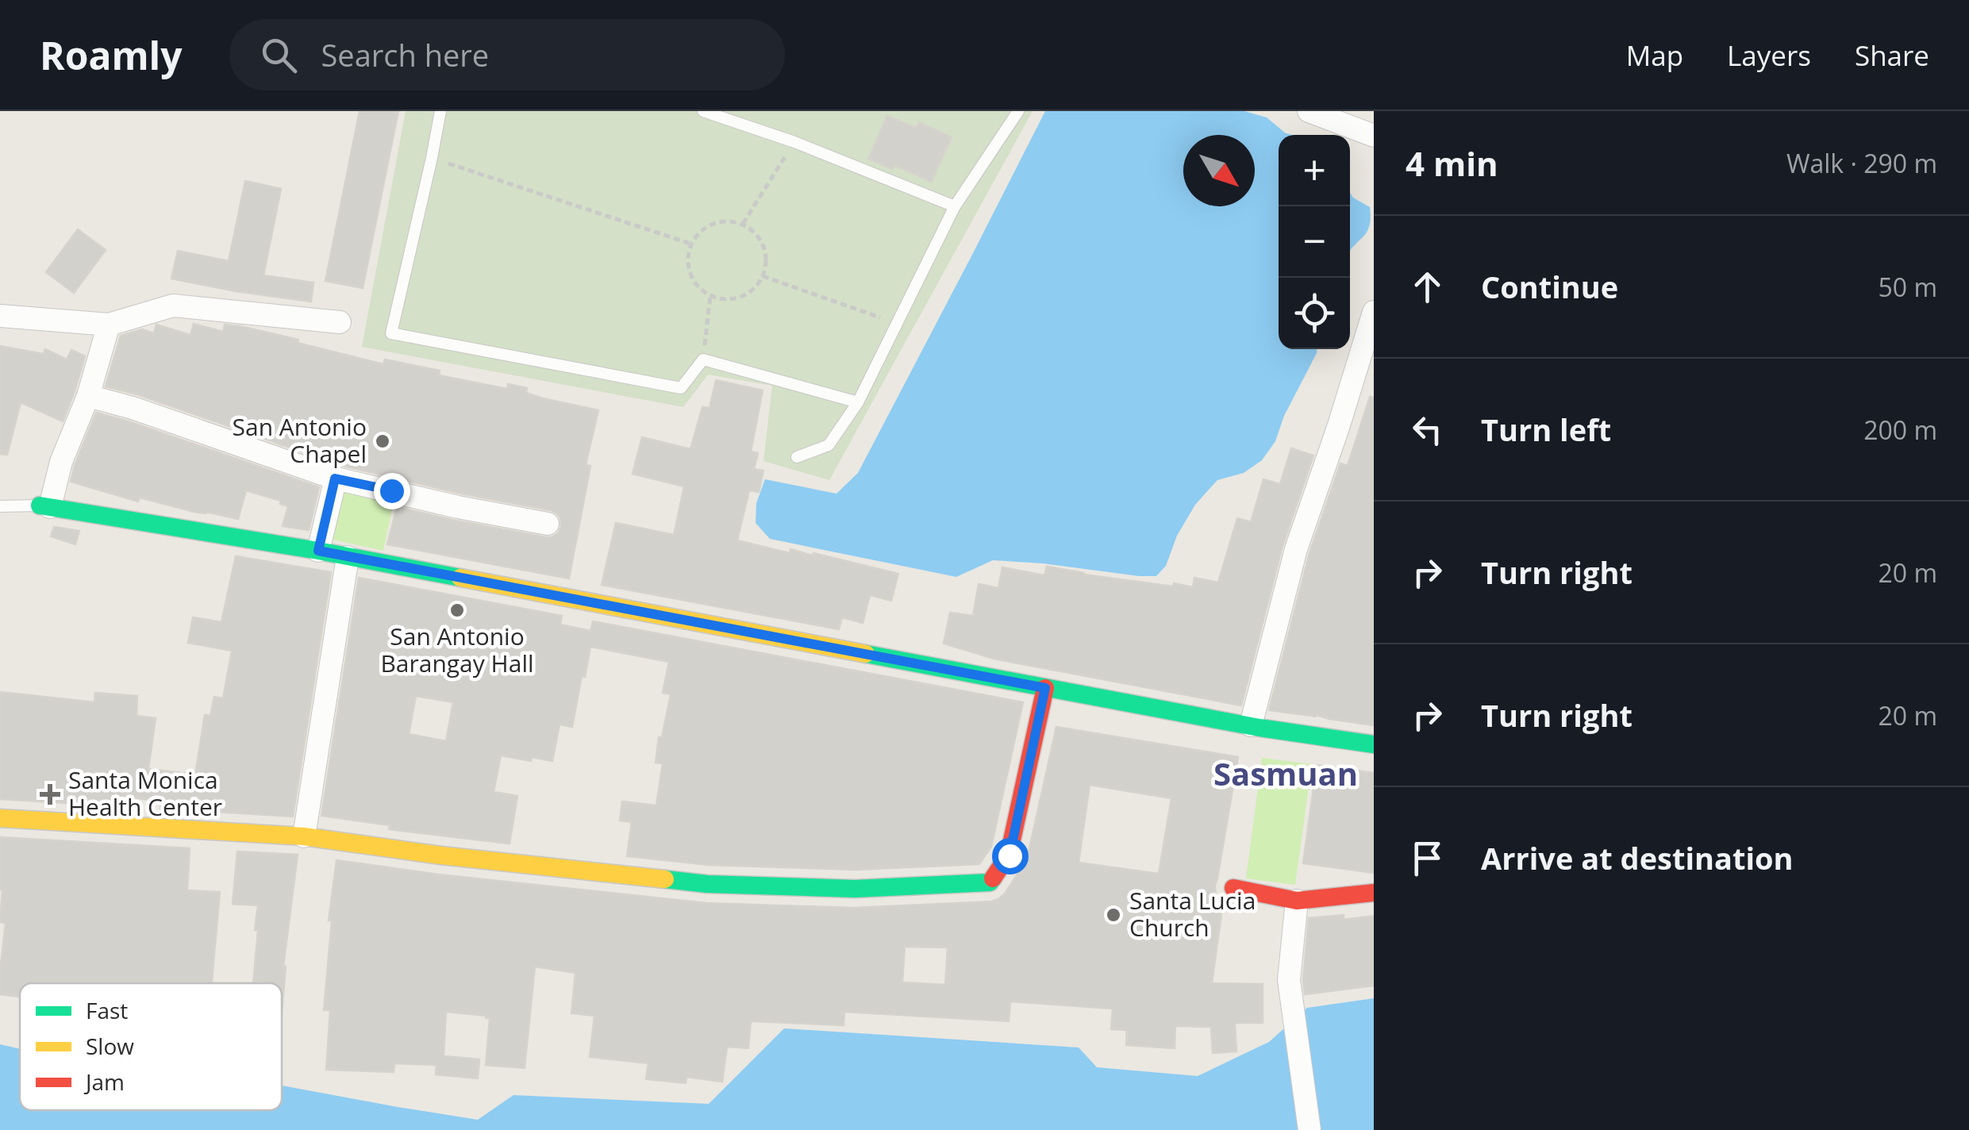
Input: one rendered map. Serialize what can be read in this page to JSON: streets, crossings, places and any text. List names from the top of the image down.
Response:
{
  "districts": ["Sasmuan"],
  "places": {
    "other": ["San Antonio Chapel", "San Antonio Barangay Hall", "Santa Lucia Church"],
    "health": ["Santa Monica Health Center"]
  },
  "legend": ["Fast", "Slow", "Jam"],
  "north": "bottom right",
  "page": {
    "header": "Roamly",
    "search": "Search here",
    "nav": ["Map", "Layers", "Share"],
    "heading": ["4 min", "Walk · 290 m"],
    "map_buttons": ["+", "−"],
    "list": [
      ["Continue", "50 m"],
      ["Turn left", "200 m"],
      ["Turn right", "20 m"],
      ["Turn right", "20 m"],
      "Arrive at destination"
    ]
  }
}
